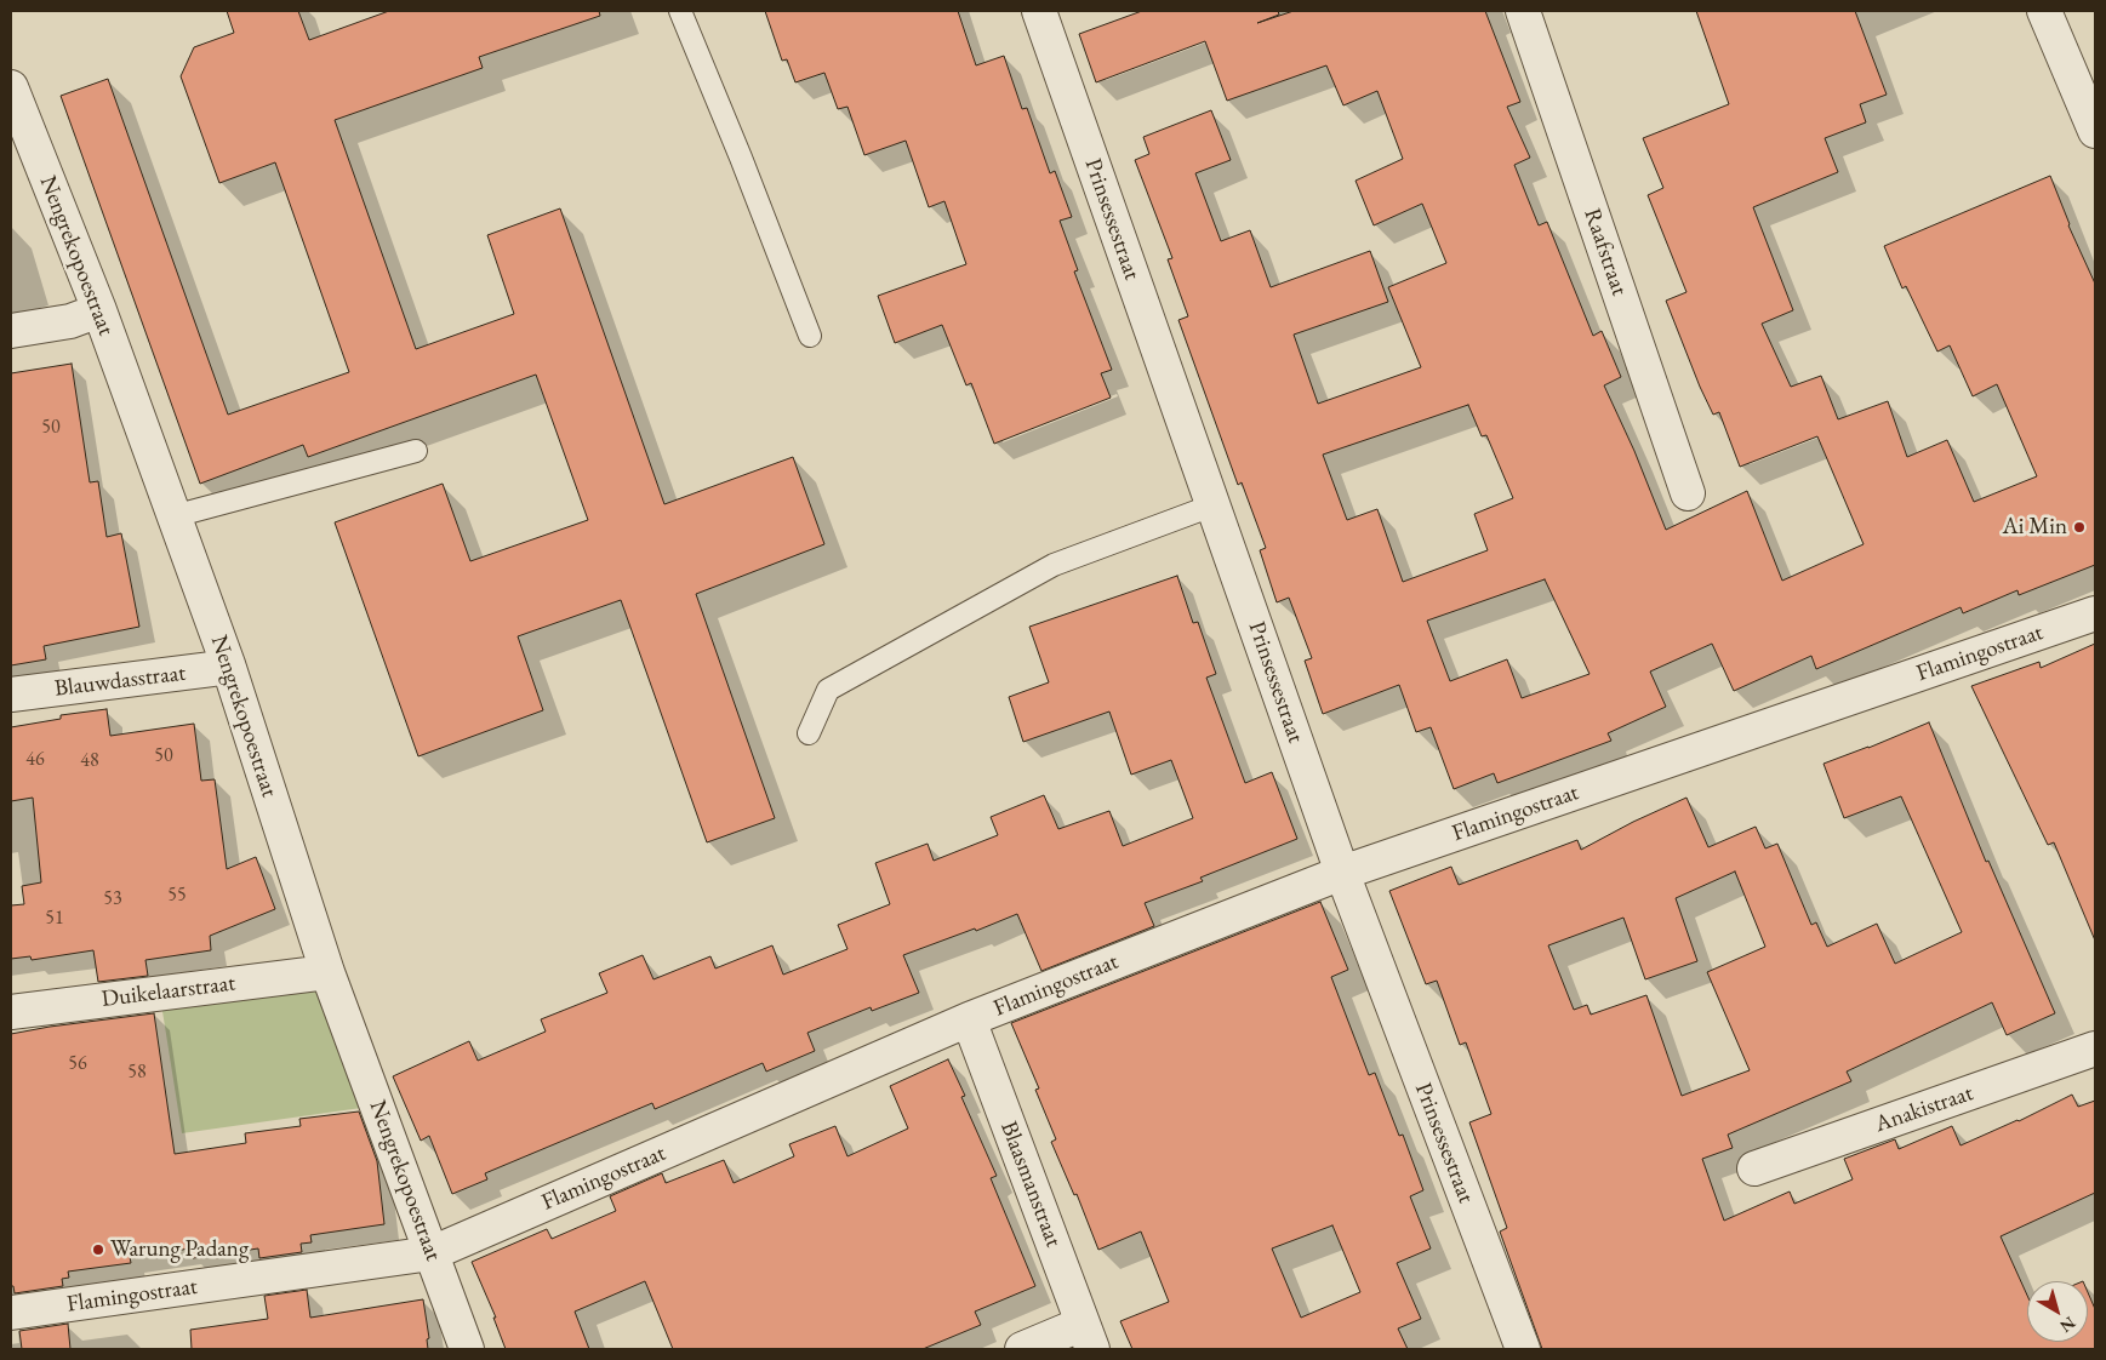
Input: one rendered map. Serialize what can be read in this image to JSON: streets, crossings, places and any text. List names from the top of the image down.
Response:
{
  "streets": {
    "street": [
      "Prinsessestraat",
      "Raafstraat",
      "Nengrekopoestraat",
      "Flamingostraat",
      "Blauwdasstraat",
      "Duikelaarstraat",
      "Anakistraat",
      "Blaasmanstraat"
    ]
  },
  "crossings": [
    ["Prinsessestraat", "Flamingostraat"],
    ["Nengrekopoestraat", "Flamingostraat"],
    ["Nengrekopoestraat", "Blauwdasstraat"],
    ["Nengrekopoestraat", "Duikelaarstraat"],
    ["Flamingostraat", "Blaasmanstraat"]
  ],
  "places": ["Ai Min", "Warung Padang"],
  "house_numbers": [
    "50",
    "50",
    "46",
    "48",
    "55",
    "53",
    "51",
    "56",
    "58"
  ],
  "north": "bottom right"
}
